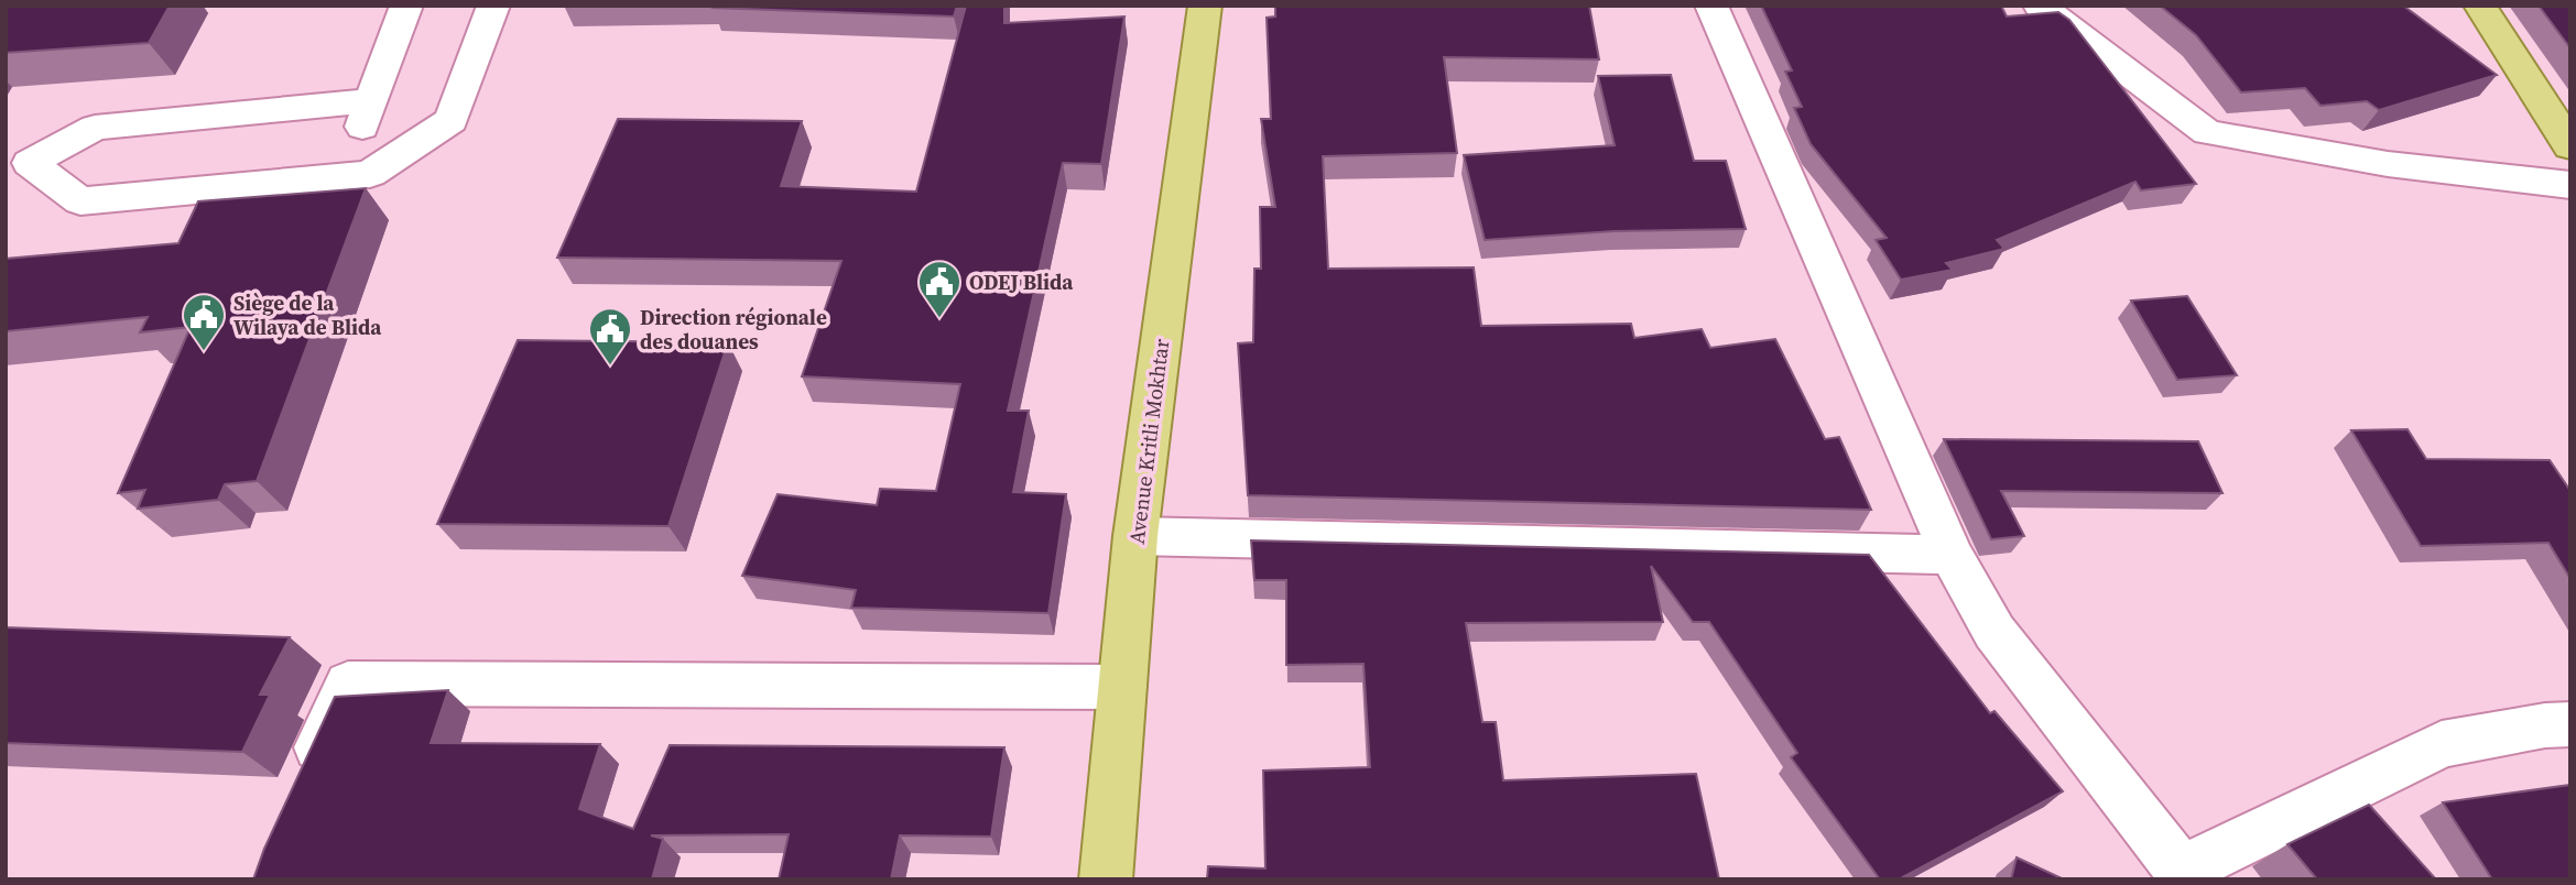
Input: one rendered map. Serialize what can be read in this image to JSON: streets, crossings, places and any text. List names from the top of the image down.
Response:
{
  "streets": {
    "main road": ["Avenue Kritli Mokhtar"]
  },
  "places": {
    "public building": ["ODEJ Blida", "Siège de la Wilaya de Blida", "Direction régionale des douanes"]
  }
}
